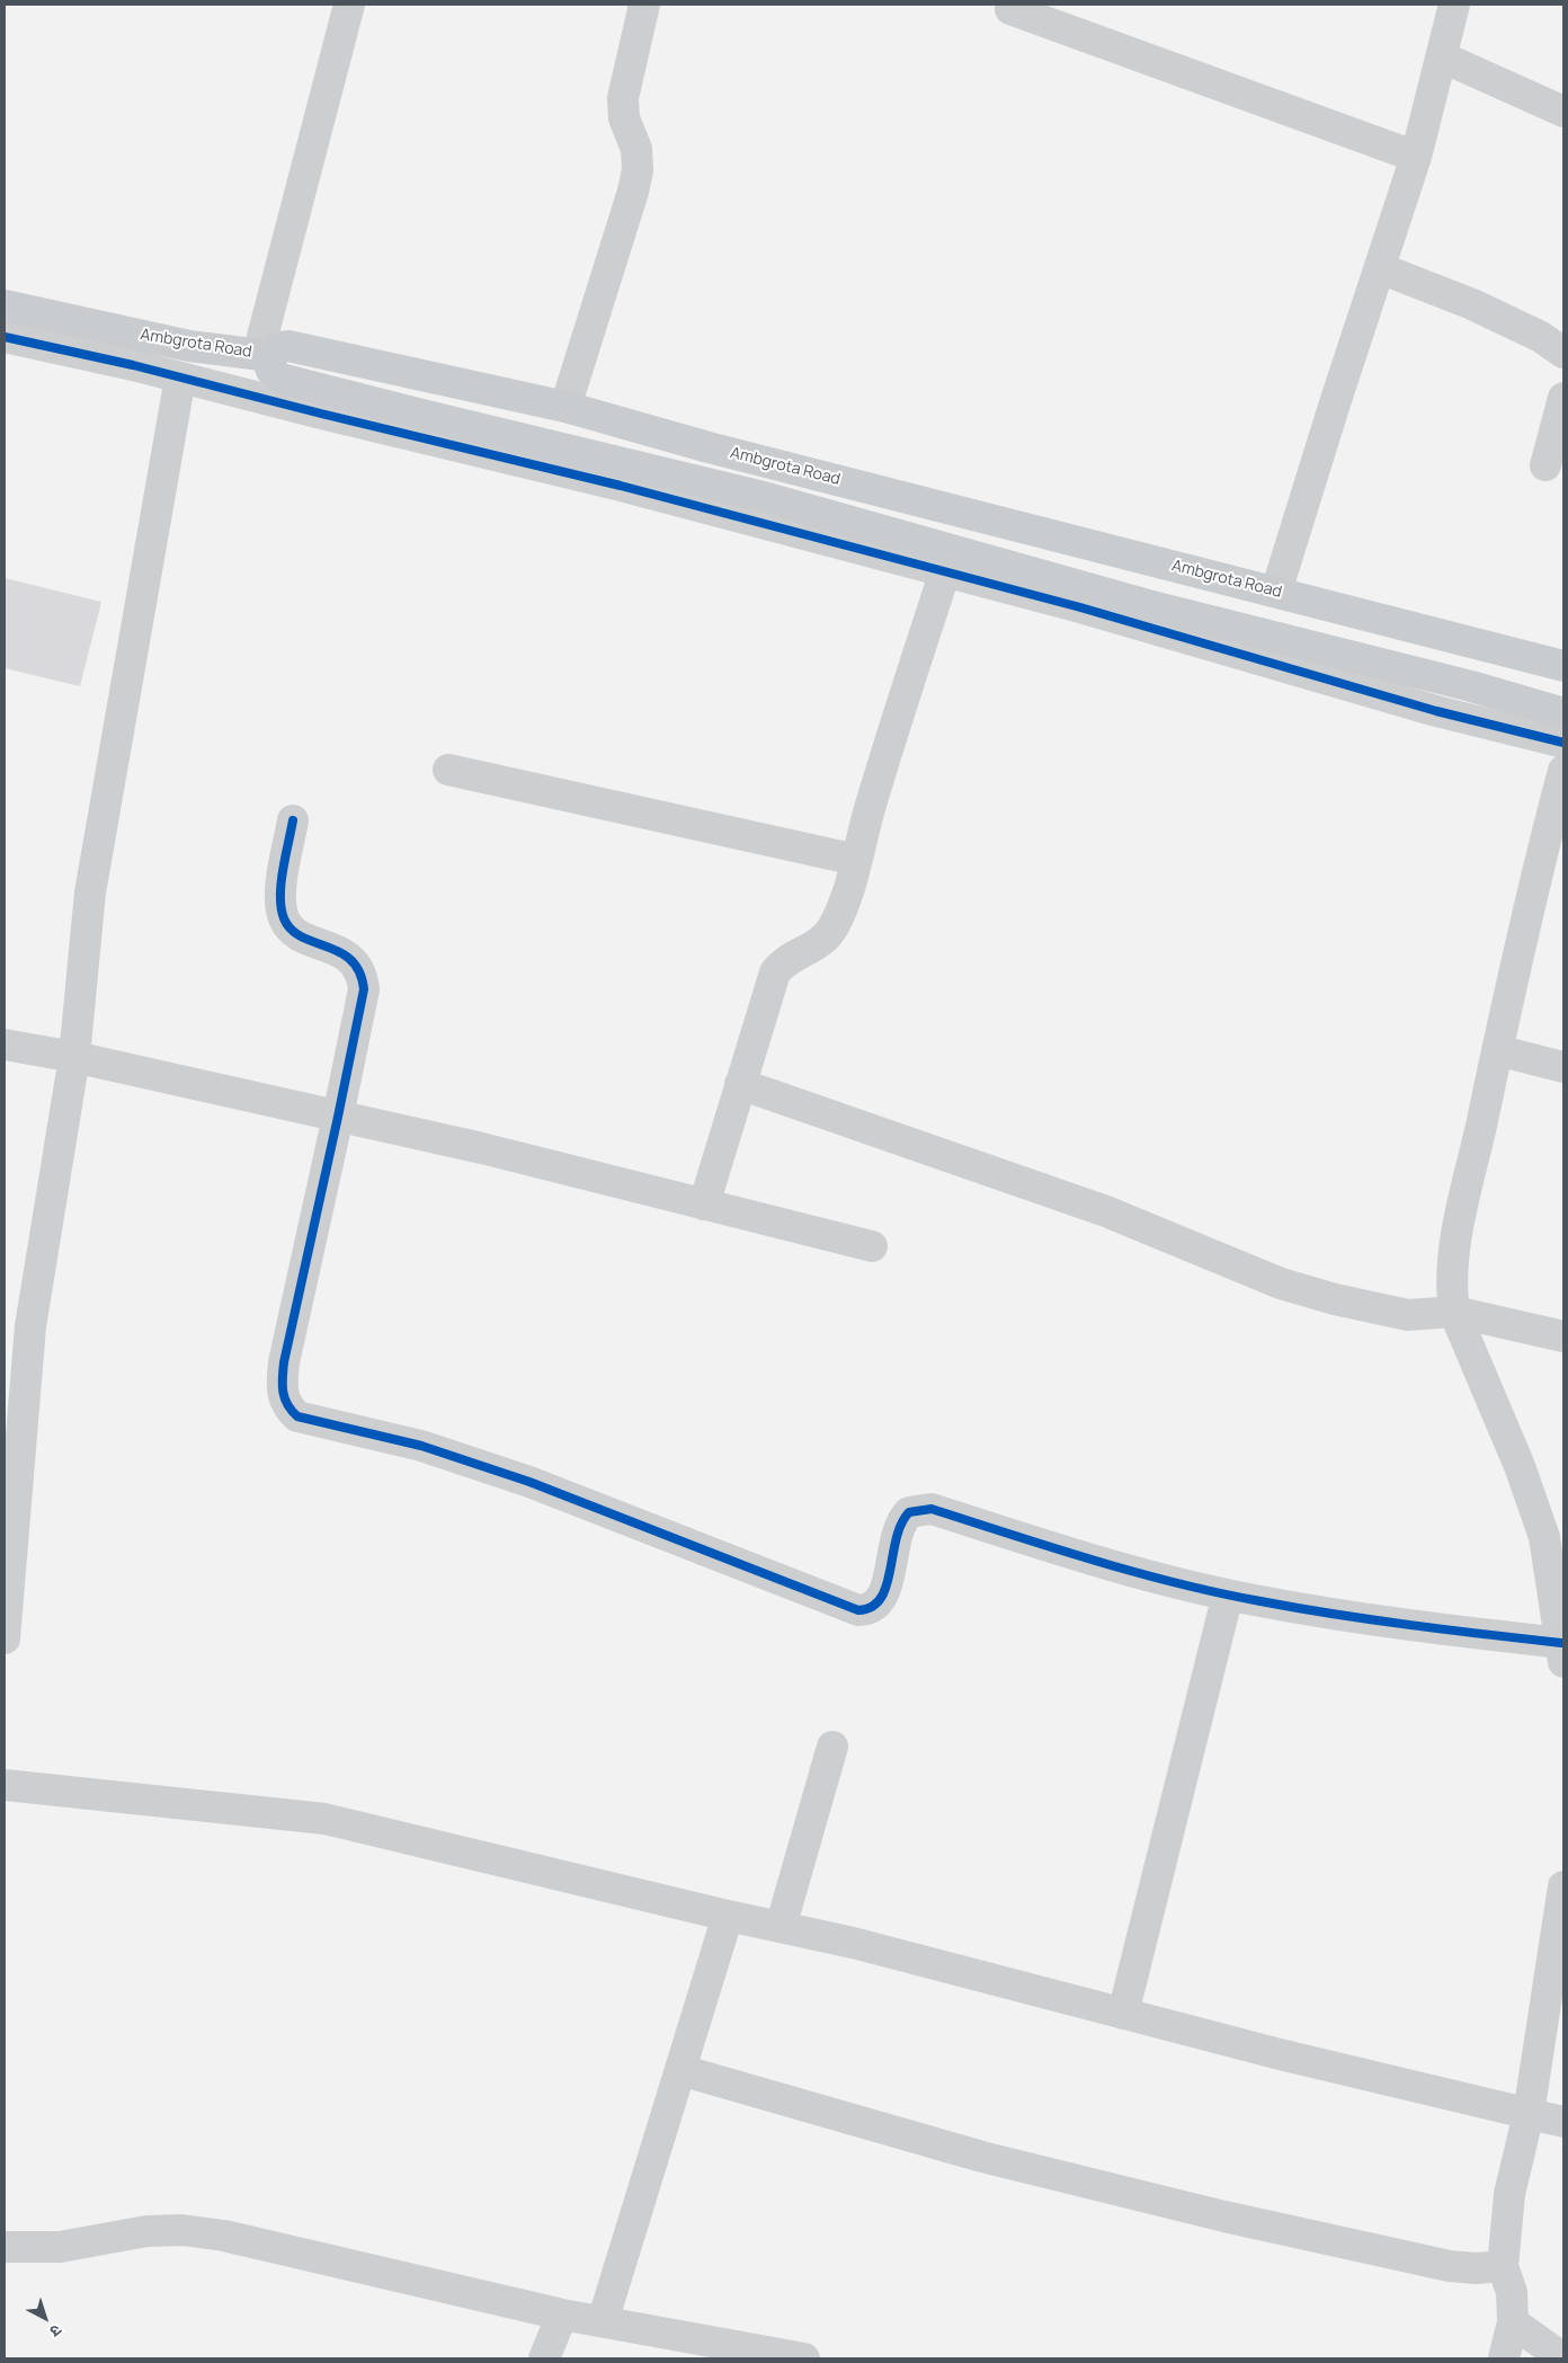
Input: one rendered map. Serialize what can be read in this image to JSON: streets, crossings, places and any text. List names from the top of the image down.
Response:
{
  "streets": {
    "main road": ["Ambgrota Road"]
  },
  "north": "bottom right"
}
